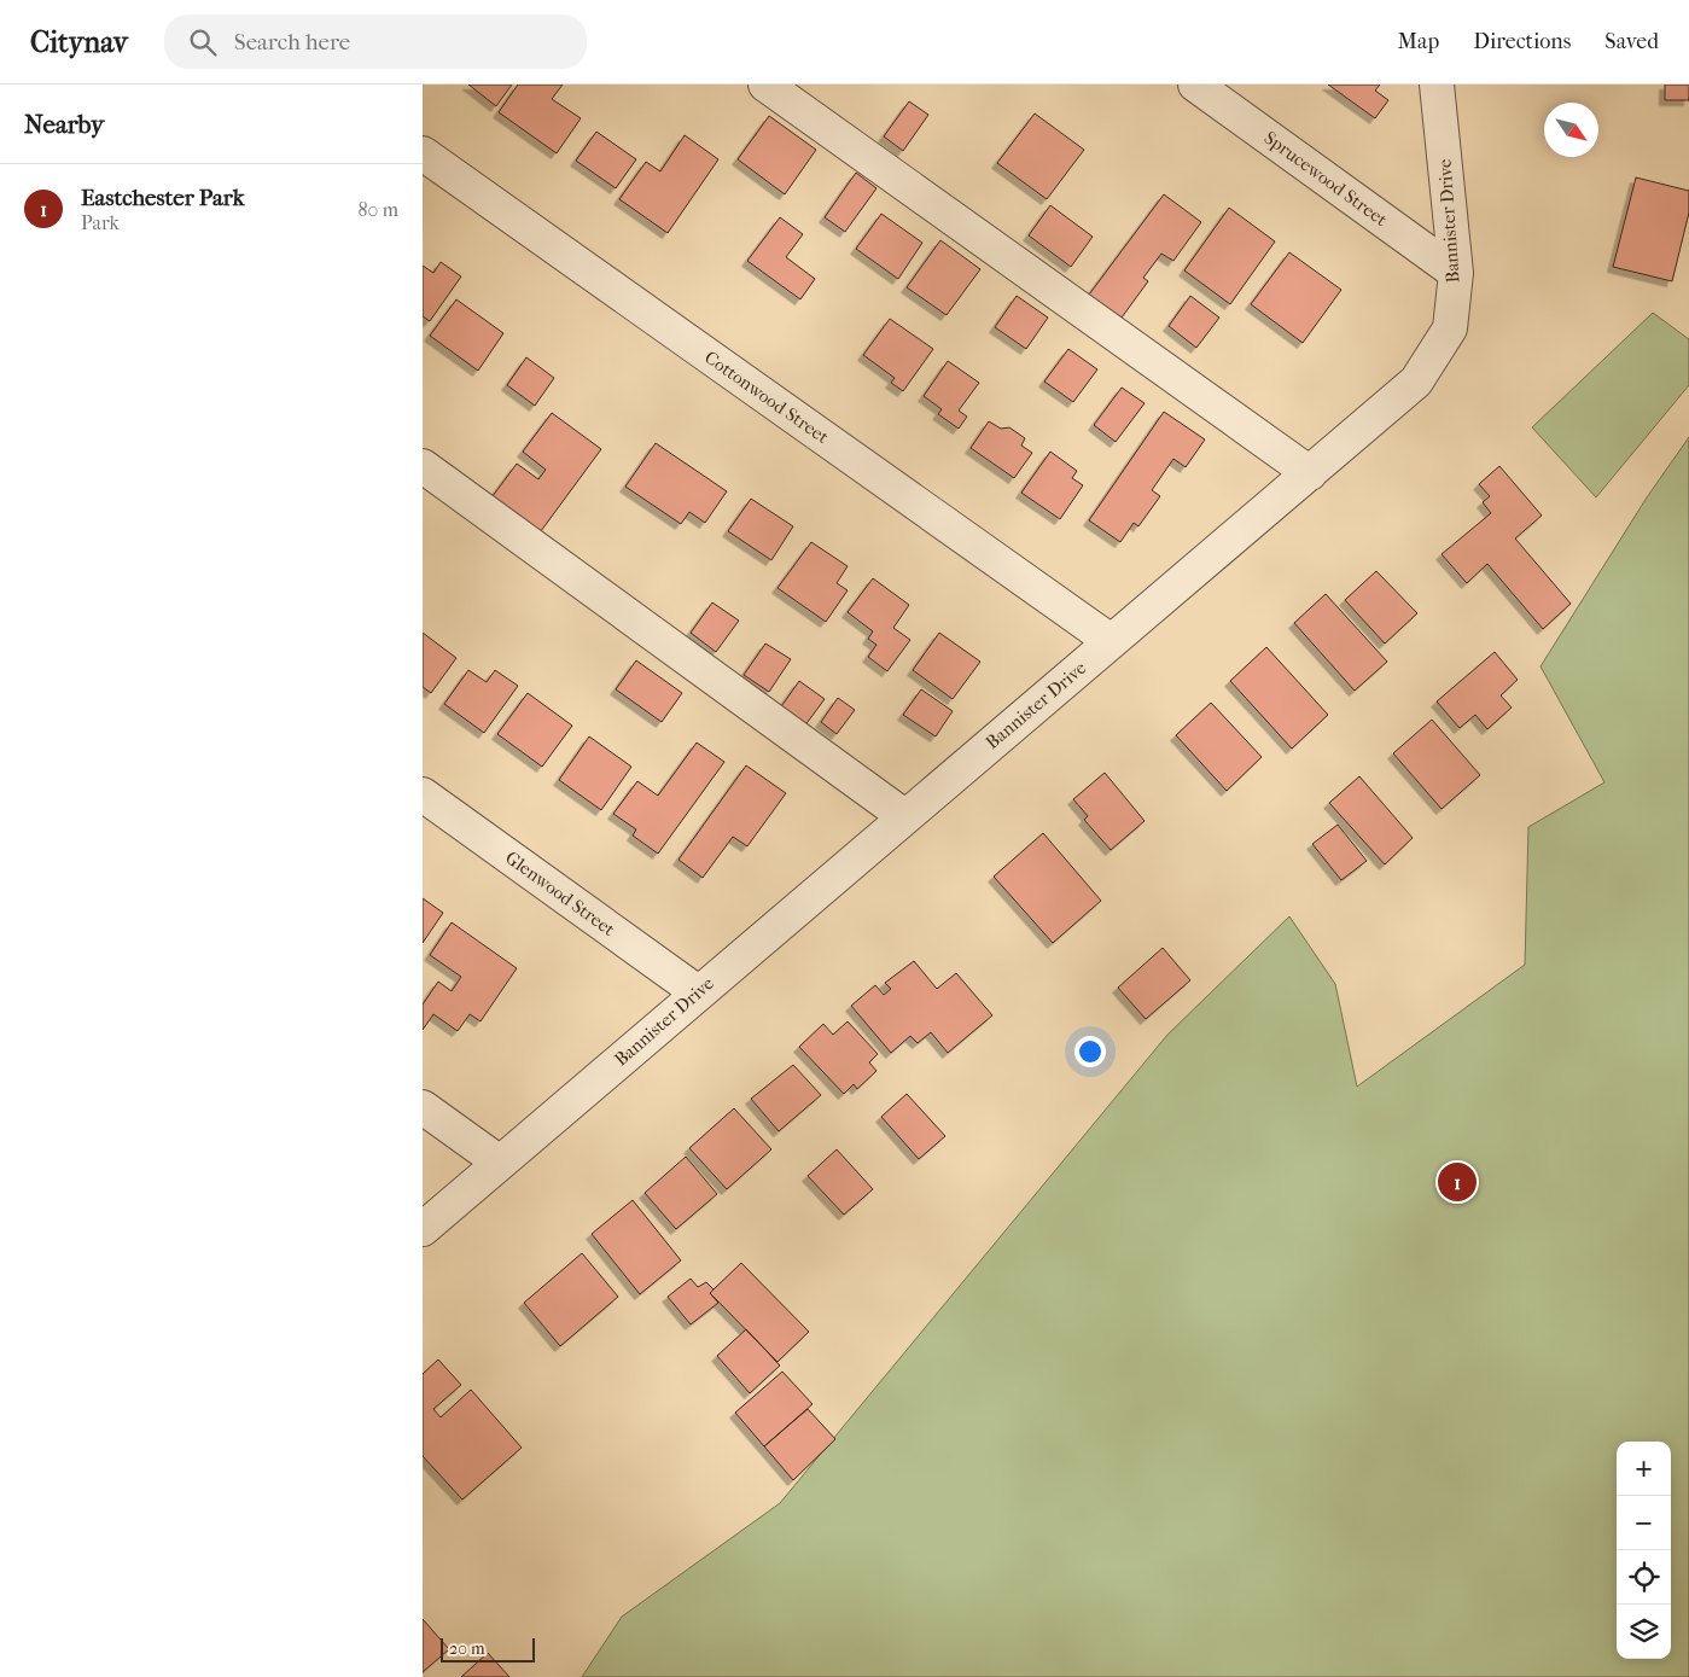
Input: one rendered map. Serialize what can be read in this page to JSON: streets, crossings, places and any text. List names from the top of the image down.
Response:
{
  "streets": {
    "street": [
      "Sprucewood Street",
      "Bannister Drive",
      "Cottonwood Street",
      "Glenwood Street"
    ]
  },
  "crossings": [
    ["Sprucewood Street", "Bannister Drive"],
    ["Bannister Drive", "Cottonwood Street"],
    ["Bannister Drive", "Glenwood Street"]
  ],
  "scale_bar": "20 m",
  "north": "bottom right",
  "page": {
    "header": "Citynav",
    "search": "Search here",
    "nav": ["Map", "Directions", "Saved"],
    "heading": "Nearby",
    "list": [
      {
        "mark": "1",
        "name": "Eastchester Park",
        "note": "Park",
        "value": "80 m"
      }
    ],
    "pins": "1",
    "map_buttons": ["+", "−"],
    "scale": "20 m"
  }
}
